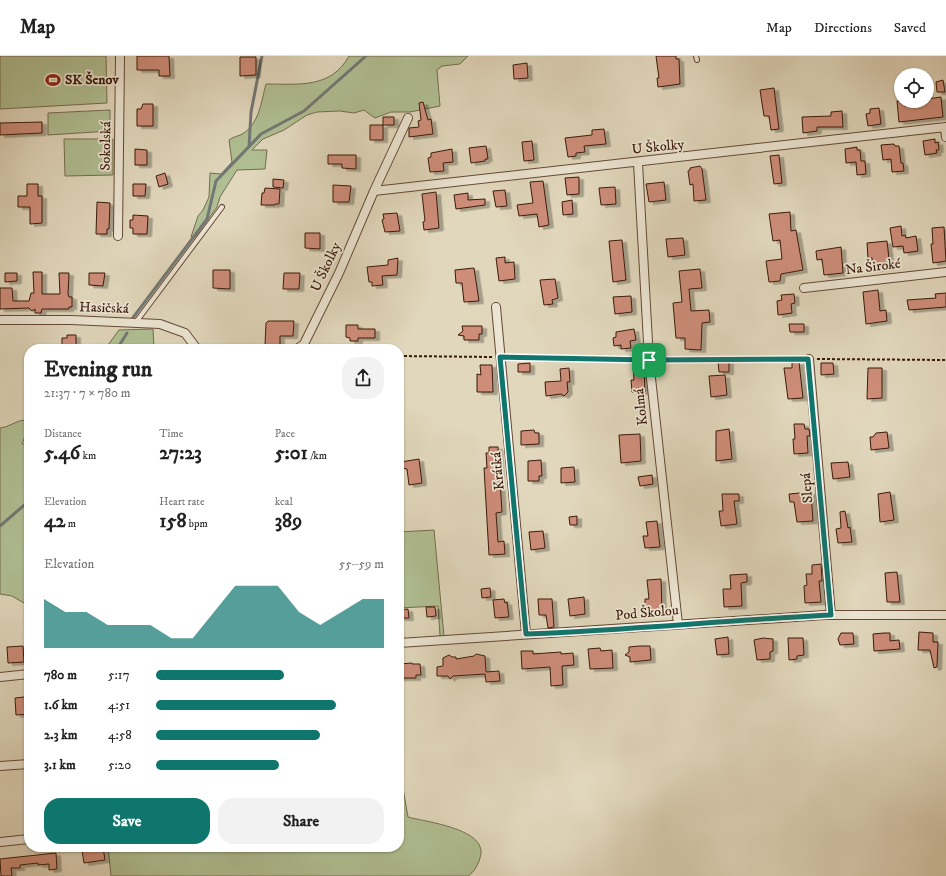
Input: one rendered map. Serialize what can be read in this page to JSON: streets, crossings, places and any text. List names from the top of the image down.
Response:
{
  "streets": {
    "street": [
      "Sokolská",
      "U Školky",
      "Na Široké",
      "Hasičská",
      "Kolmá",
      "Krátká",
      "Slepá",
      "Pod Školou"
    ]
  },
  "crossings": [
    ["U Školky", "Kolmá"],
    ["Kolmá", "Pod Školou"],
    ["Krátká", "Pod Školou"],
    ["Slepá", "Pod Školou"]
  ],
  "places": {
    "sports": ["SK Šenov"]
  },
  "page": {
    "header": "Map",
    "nav": ["Map", "Directions", "Saved"],
    "heading": ["Evening run", "21:37 · 7 × 780 m"],
    "stats": [
      ["Distance", "5.46 km"],
      ["Time", "27:23"],
      ["Pace", "5:01 /km"],
      ["Elevation", "42 m"],
      ["Heart rate", "158 bpm"],
      ["kcal", "389"]
    ],
    "chart": ["Elevation", "55–59 m"],
    "list": [
      {
        "name": "780 m",
        "note": "5:17"
      },
      {
        "name": "1.6 km",
        "note": "4:51"
      },
      {
        "name": "2.3 km",
        "note": "4:58"
      },
      {
        "name": "3.1 km",
        "note": "5:20"
      }
    ],
    "buttons": ["Save", "Share"]
  }
}
